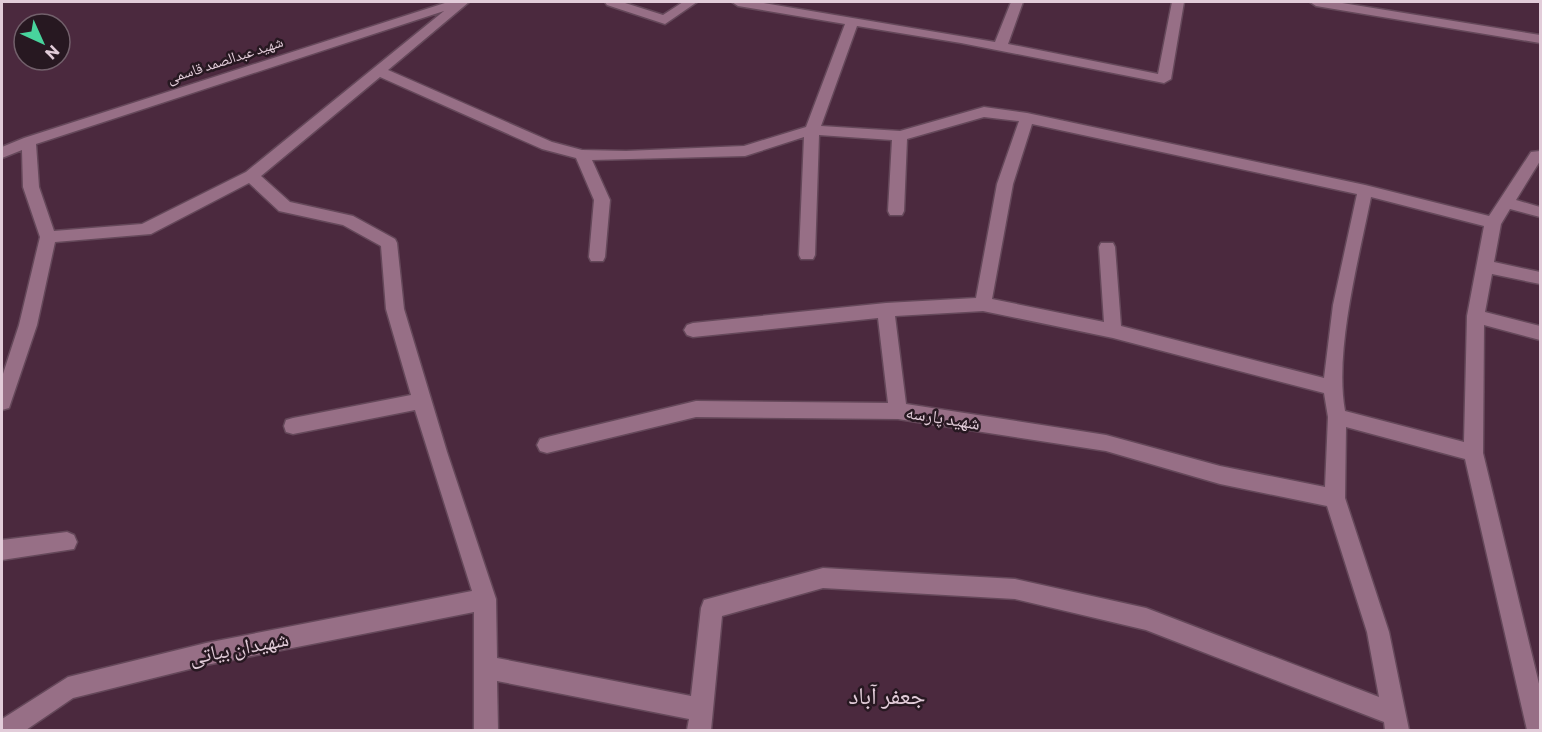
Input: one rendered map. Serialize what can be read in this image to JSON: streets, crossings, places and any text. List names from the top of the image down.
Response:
{
  "streets": {
    "street": ["شهید عبدالصمد قاسمی", "شهید پارسه", "شهیدان بیاتی"]
  },
  "districts": ["جعفر آباد"],
  "north": "bottom right"
}
